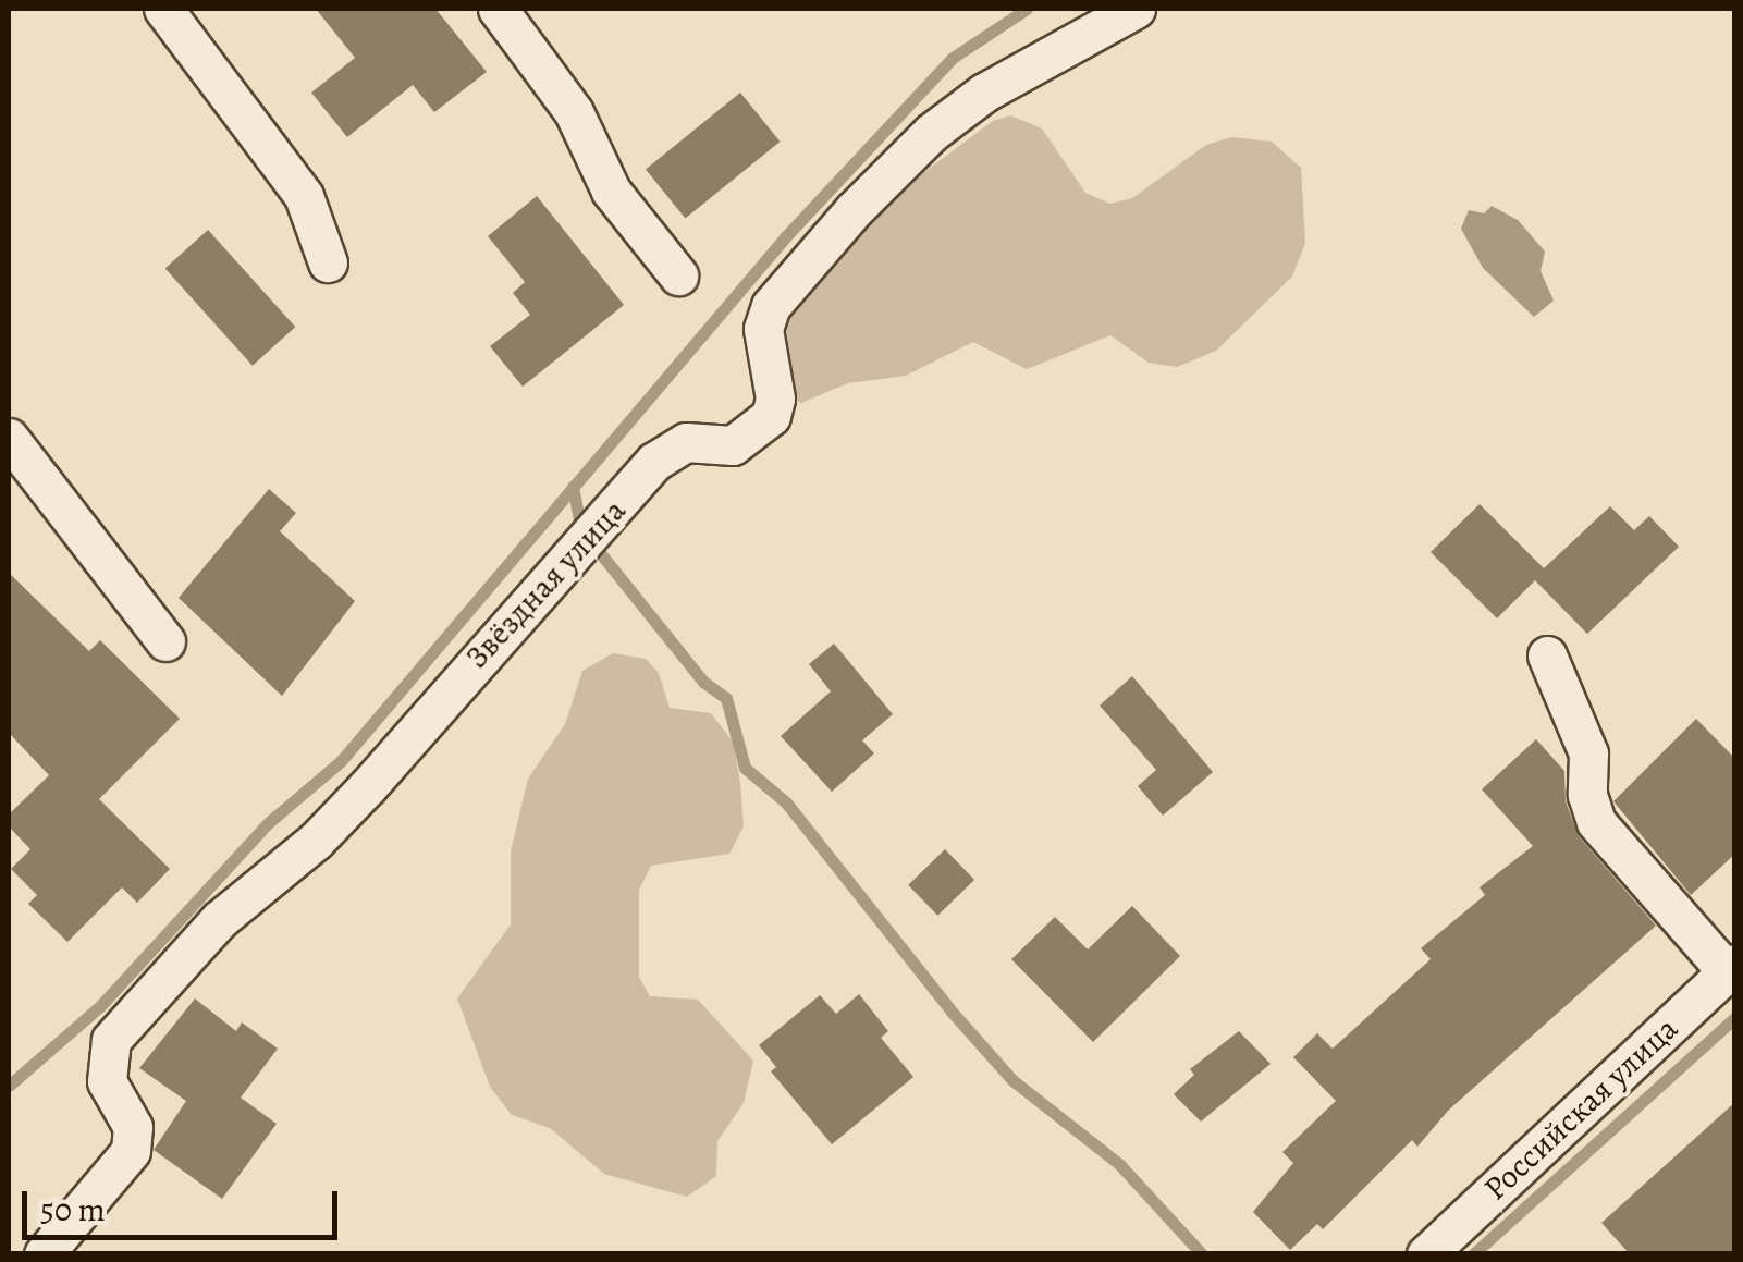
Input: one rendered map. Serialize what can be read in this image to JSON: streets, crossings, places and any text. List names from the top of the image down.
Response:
{
  "streets": {
    "street": ["Звёздная улица", "Российская улица"]
  },
  "scale_bar": "50 m"
}
